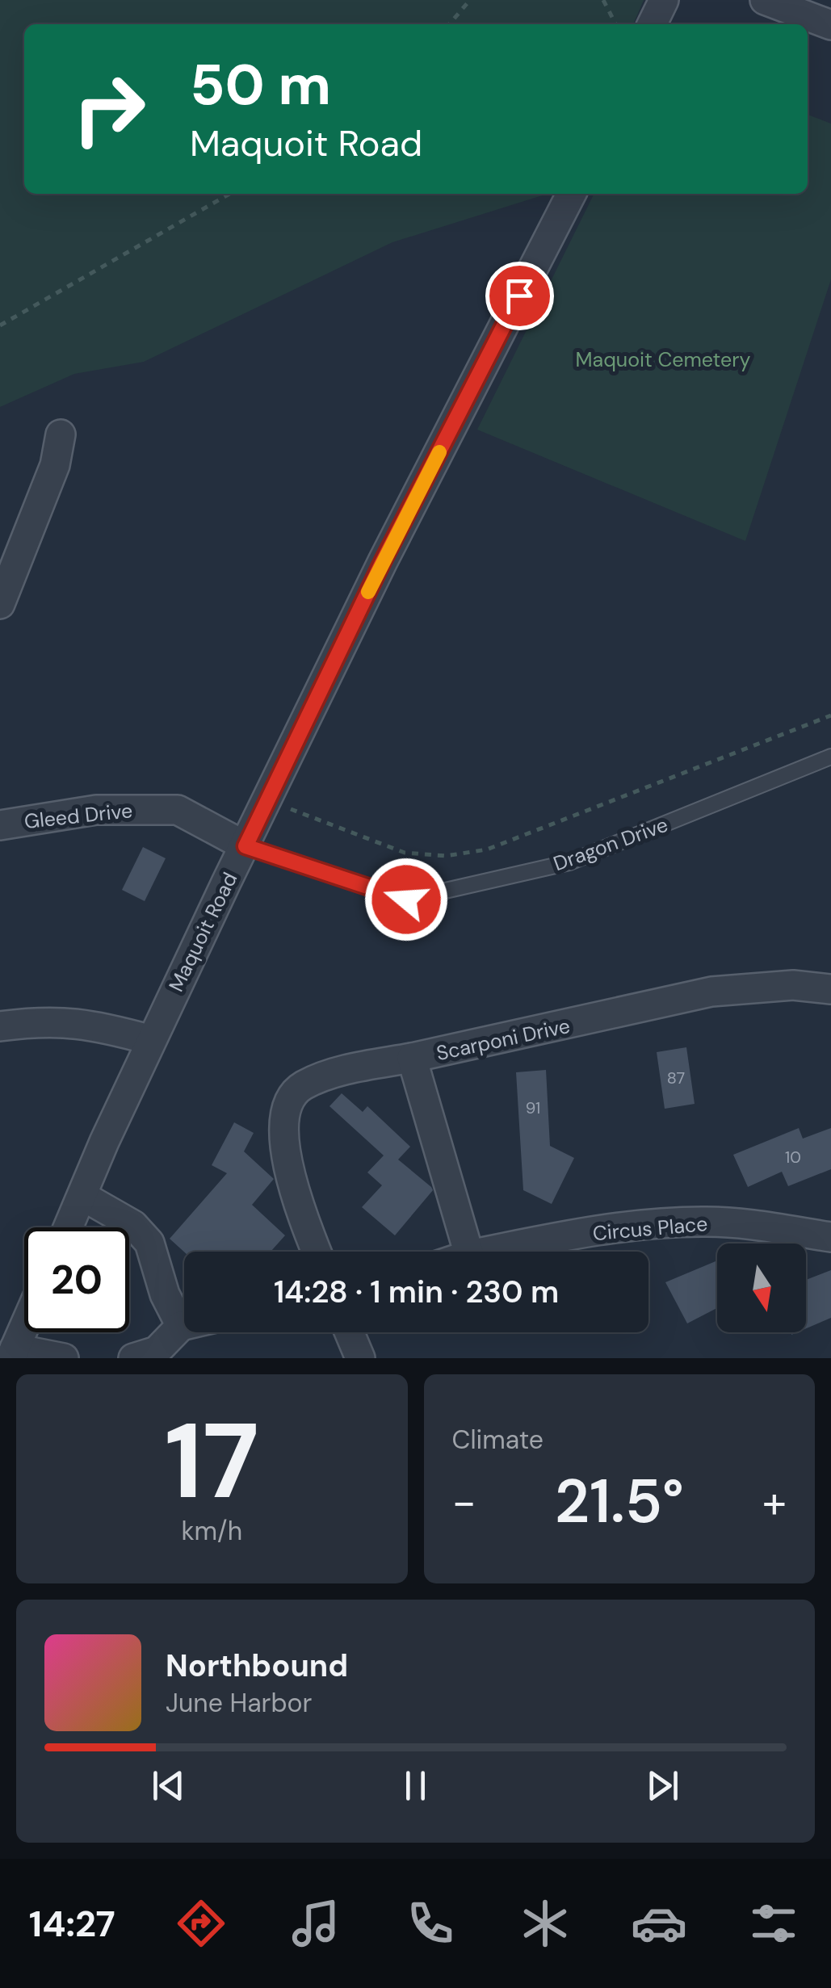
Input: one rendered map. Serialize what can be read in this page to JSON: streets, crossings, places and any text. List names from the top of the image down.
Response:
{
  "streets": {
    "street": [
      "Gleed Drive",
      "Maquoit Road",
      "Scarponi Drive",
      "Circus Place"
    ],
    "lane": ["Dragon Drive"]
  },
  "crossings": [
    ["Gleed Drive", "Dragon Drive"],
    ["Gleed Drive", "Maquoit Road"],
    ["Dragon Drive", "Maquoit Road"]
  ],
  "parks": ["Maquoit Cemetery"],
  "house_numbers": ["87", "91", "10"],
  "north": "bottom",
  "page": {
    "turn": ["50 m", "Maquoit Road"],
    "limit": "20",
    "trip": "14:28 · 1 min · 230 m",
    "tile": [
      ["17", "km/h"],
      "Climate"
    ],
    "heat": ["−", "21.5°", "+"],
    "song": ["Northbound", "June Harbor"],
    "tabs": "14:27"
  }
}
